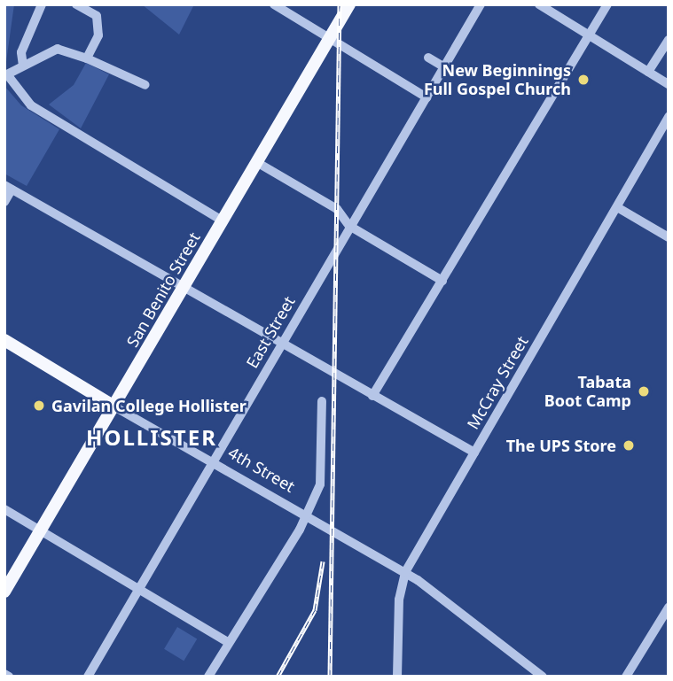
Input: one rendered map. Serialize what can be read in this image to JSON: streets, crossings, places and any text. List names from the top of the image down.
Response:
{
  "streets": {
    "main road": ["San Benito Street", "4th Street"],
    "street": ["East Street", "McCray Street"]
  },
  "crossings": [
    ["San Benito Street", "4th Street"],
    ["East Street", "4th Street"],
    ["McCray Street", "4th Street"]
  ],
  "districts": ["HOLLISTER"],
  "places": [
    "New Beginnings Full Gospel Church",
    "Tabata Boot Camp",
    "Gavilan College Hollister",
    "The UPS Store"
  ]
}
